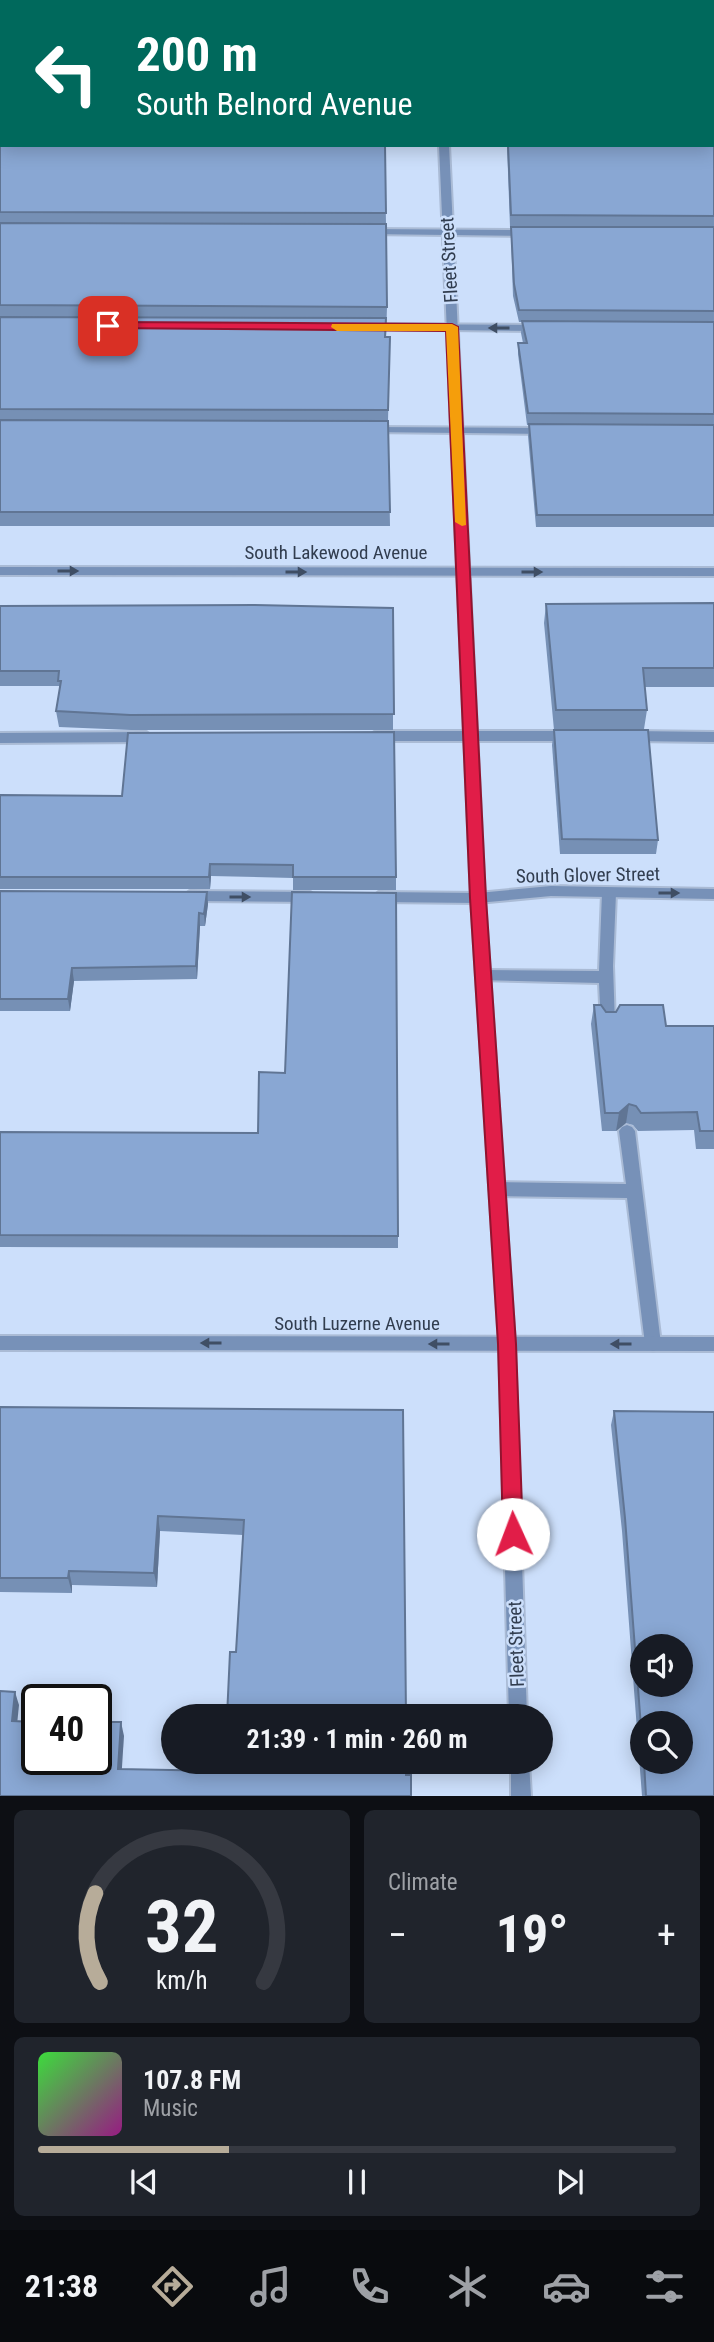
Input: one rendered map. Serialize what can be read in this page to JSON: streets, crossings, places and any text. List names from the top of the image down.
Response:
{
  "streets": {
    "street": [
      "Fleet Street",
      "South Lakewood Avenue",
      "South Glover Street",
      "South Luzerne Avenue"
    ]
  },
  "crossings": [
    ["Fleet Street", "South Lakewood Avenue"],
    ["Fleet Street", "South Glover Street"],
    ["Fleet Street", "South Luzerne Avenue"]
  ],
  "one_way": ["South Lakewood Avenue", "South Luzerne Avenue"],
  "page": {
    "turn": ["200 m", "South Belnord Avenue"],
    "limit": "40",
    "trip": "21:39 · 1 min · 260 m",
    "tile": "Climate",
    "heat": ["−", "19°", "+"],
    "song": ["107.8 FM", "Music"],
    "tabs": "21:38",
    "gauge": ["32", "km/h"]
  }
}
